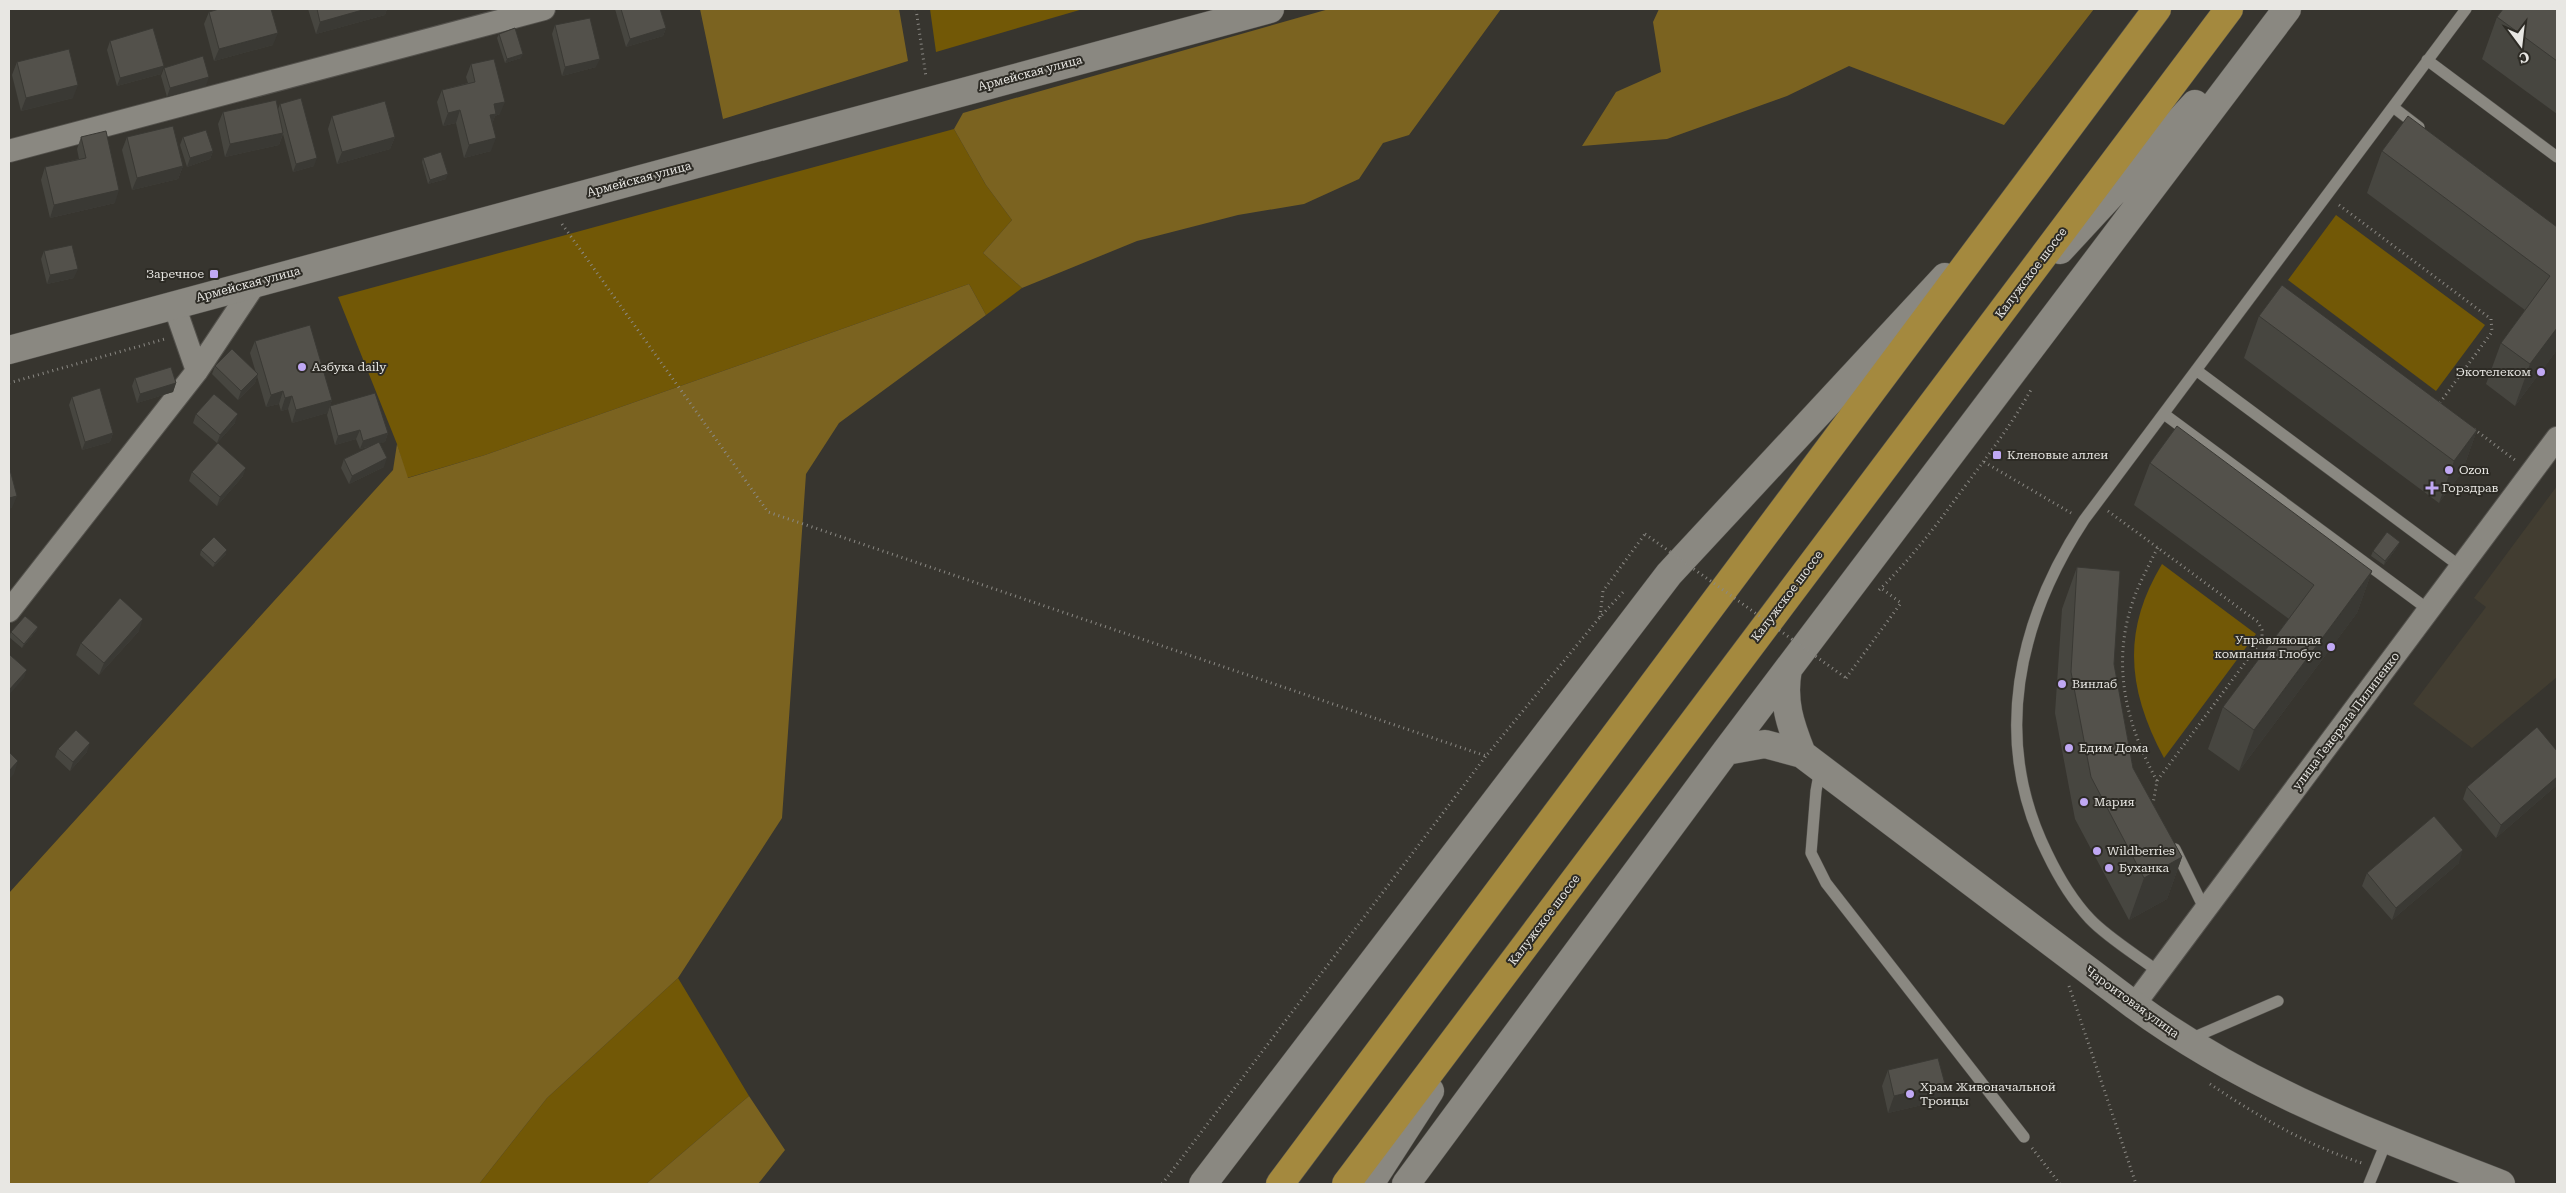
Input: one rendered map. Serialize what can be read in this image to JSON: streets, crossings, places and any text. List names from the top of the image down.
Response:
{
  "streets": {
    "highway": ["Калужское шоссе"],
    "street": ["Армейская улица", "улица Генерала Пилипенко", "Чароитовая улица"]
  },
  "crossings": [
    ["улица Генерала Пилипенко", "Чароитовая улица"]
  ],
  "places": {
    "transit": ["Заречное", "Кленовые аллеи"],
    "other": [
      "Азбука daily",
      "Экотелеком",
      "Ozon",
      "Управляющая компания Глобус",
      "Винлаб",
      "Едим Дома",
      "Мария",
      "Wildberries",
      "Буханка",
      "Храм Живоначальной Троицы"
    ],
    "health": ["Горздрав"]
  },
  "north": "bottom"
}
